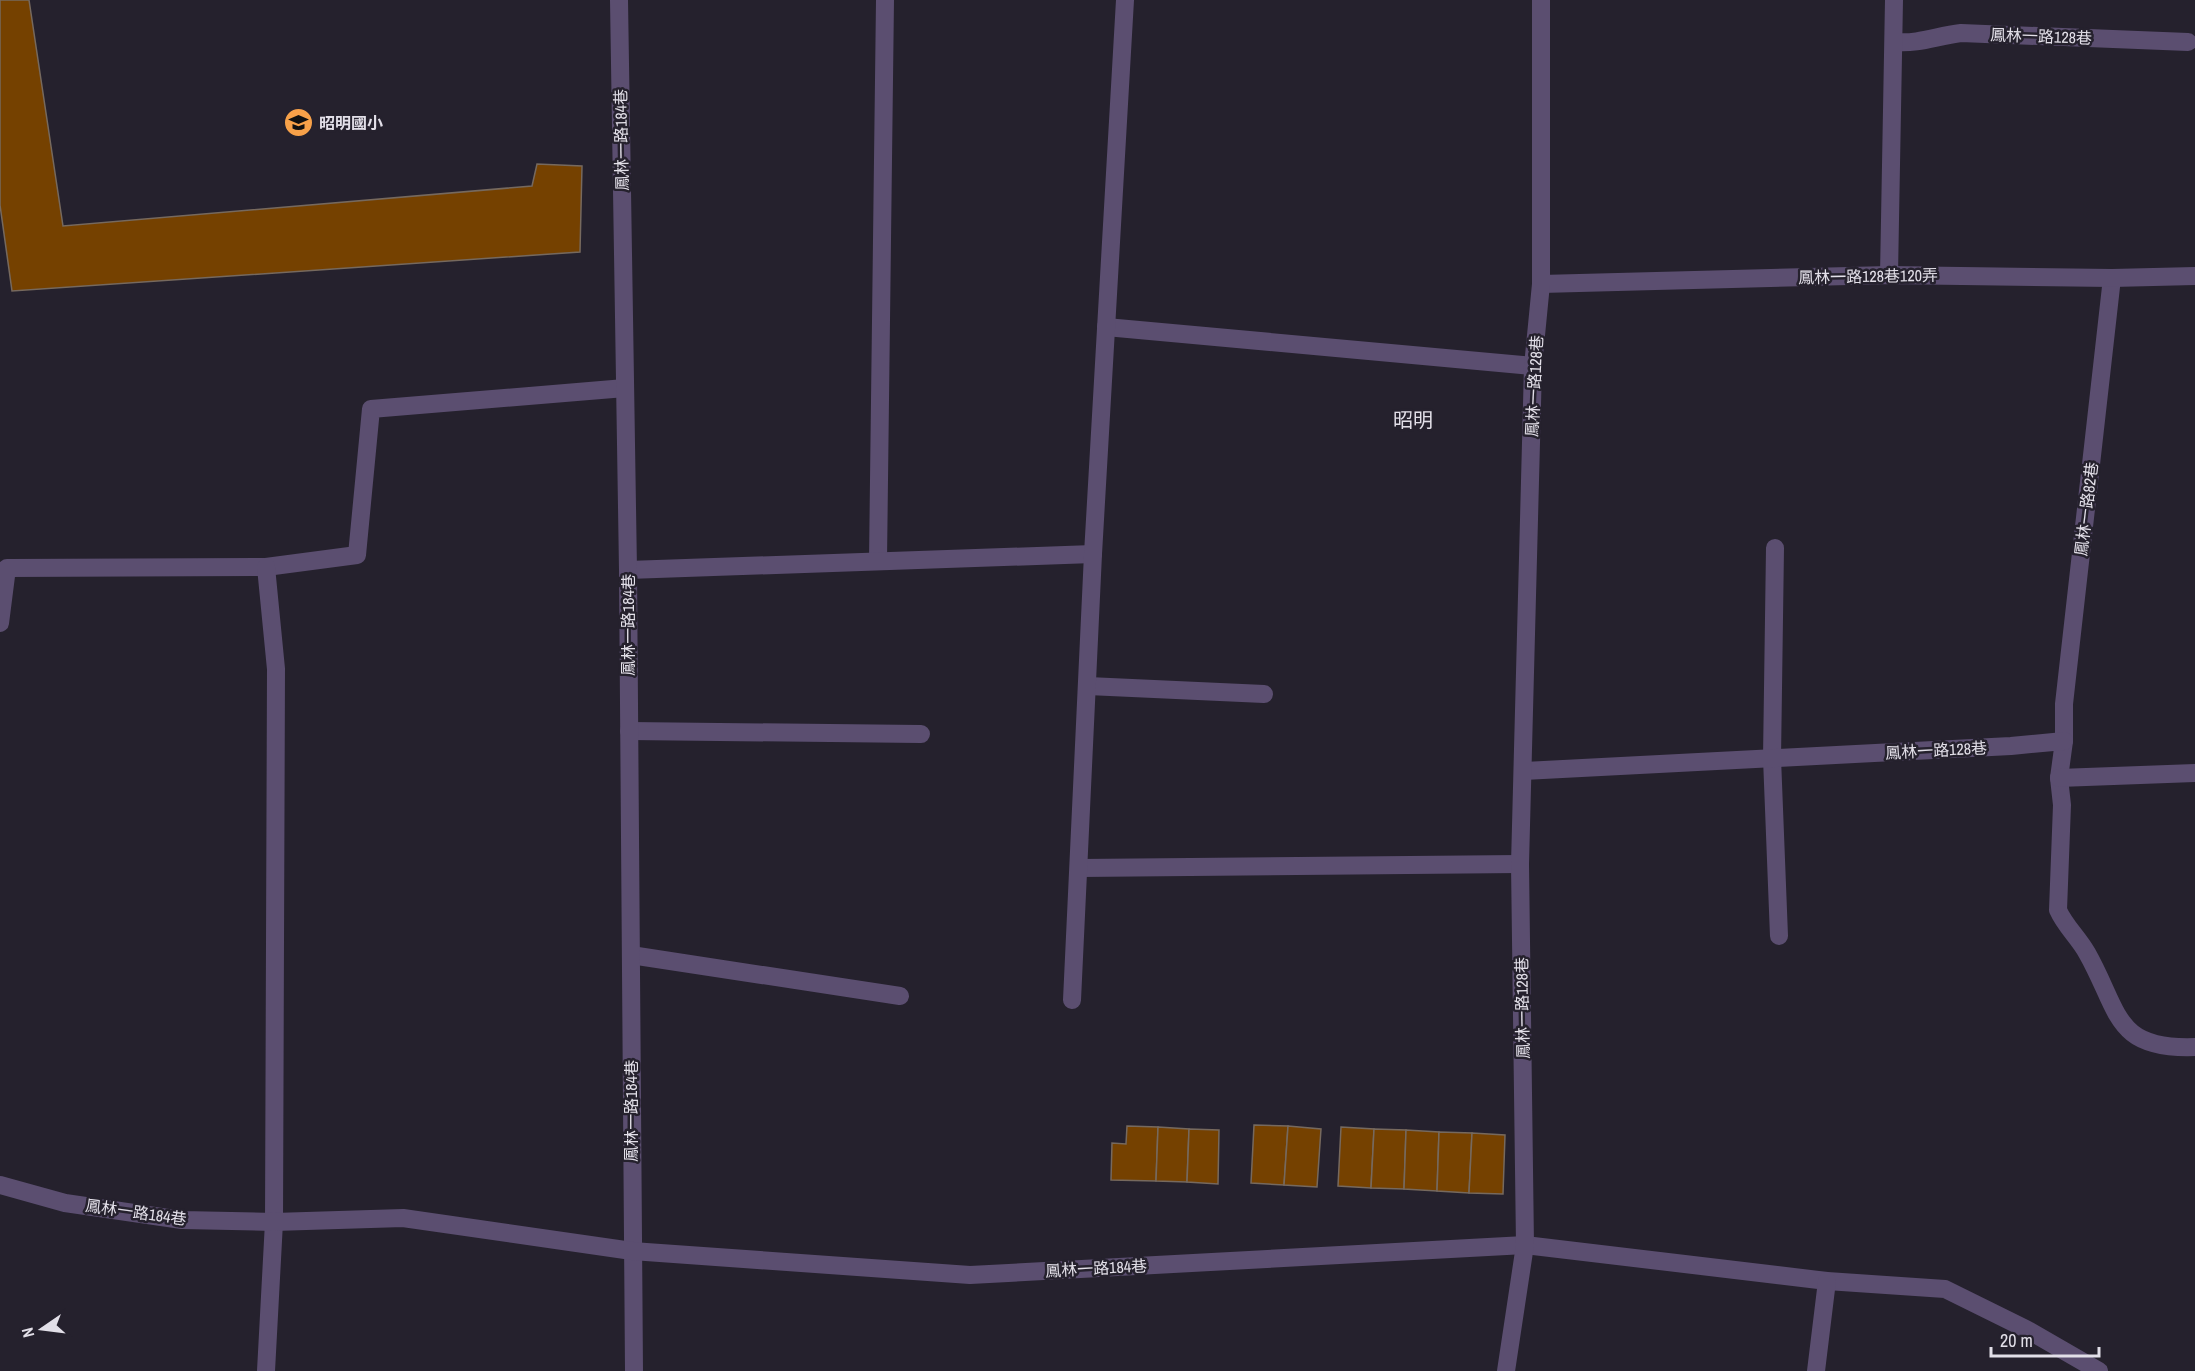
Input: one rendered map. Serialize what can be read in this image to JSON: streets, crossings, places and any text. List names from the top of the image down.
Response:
{
  "streets": {
    "street": [
      "鳳林一路128巷",
      "鳳林一路184巷",
      "鳳林一路128巷120弄",
      "鳳林一路82巷"
    ]
  },
  "crossings": [
    ["鳳林一路128巷", "鳳林一路184巷"],
    ["鳳林一路128巷", "鳳林一路128巷120弄"],
    ["鳳林一路128巷", "鳳林一路82巷"],
    ["鳳林一路128巷120弄", "鳳林一路82巷"]
  ],
  "districts": ["昭明"],
  "places": {
    "school or university": ["昭明國小"]
  },
  "scale_bar": "20 m",
  "north": "left"
}
